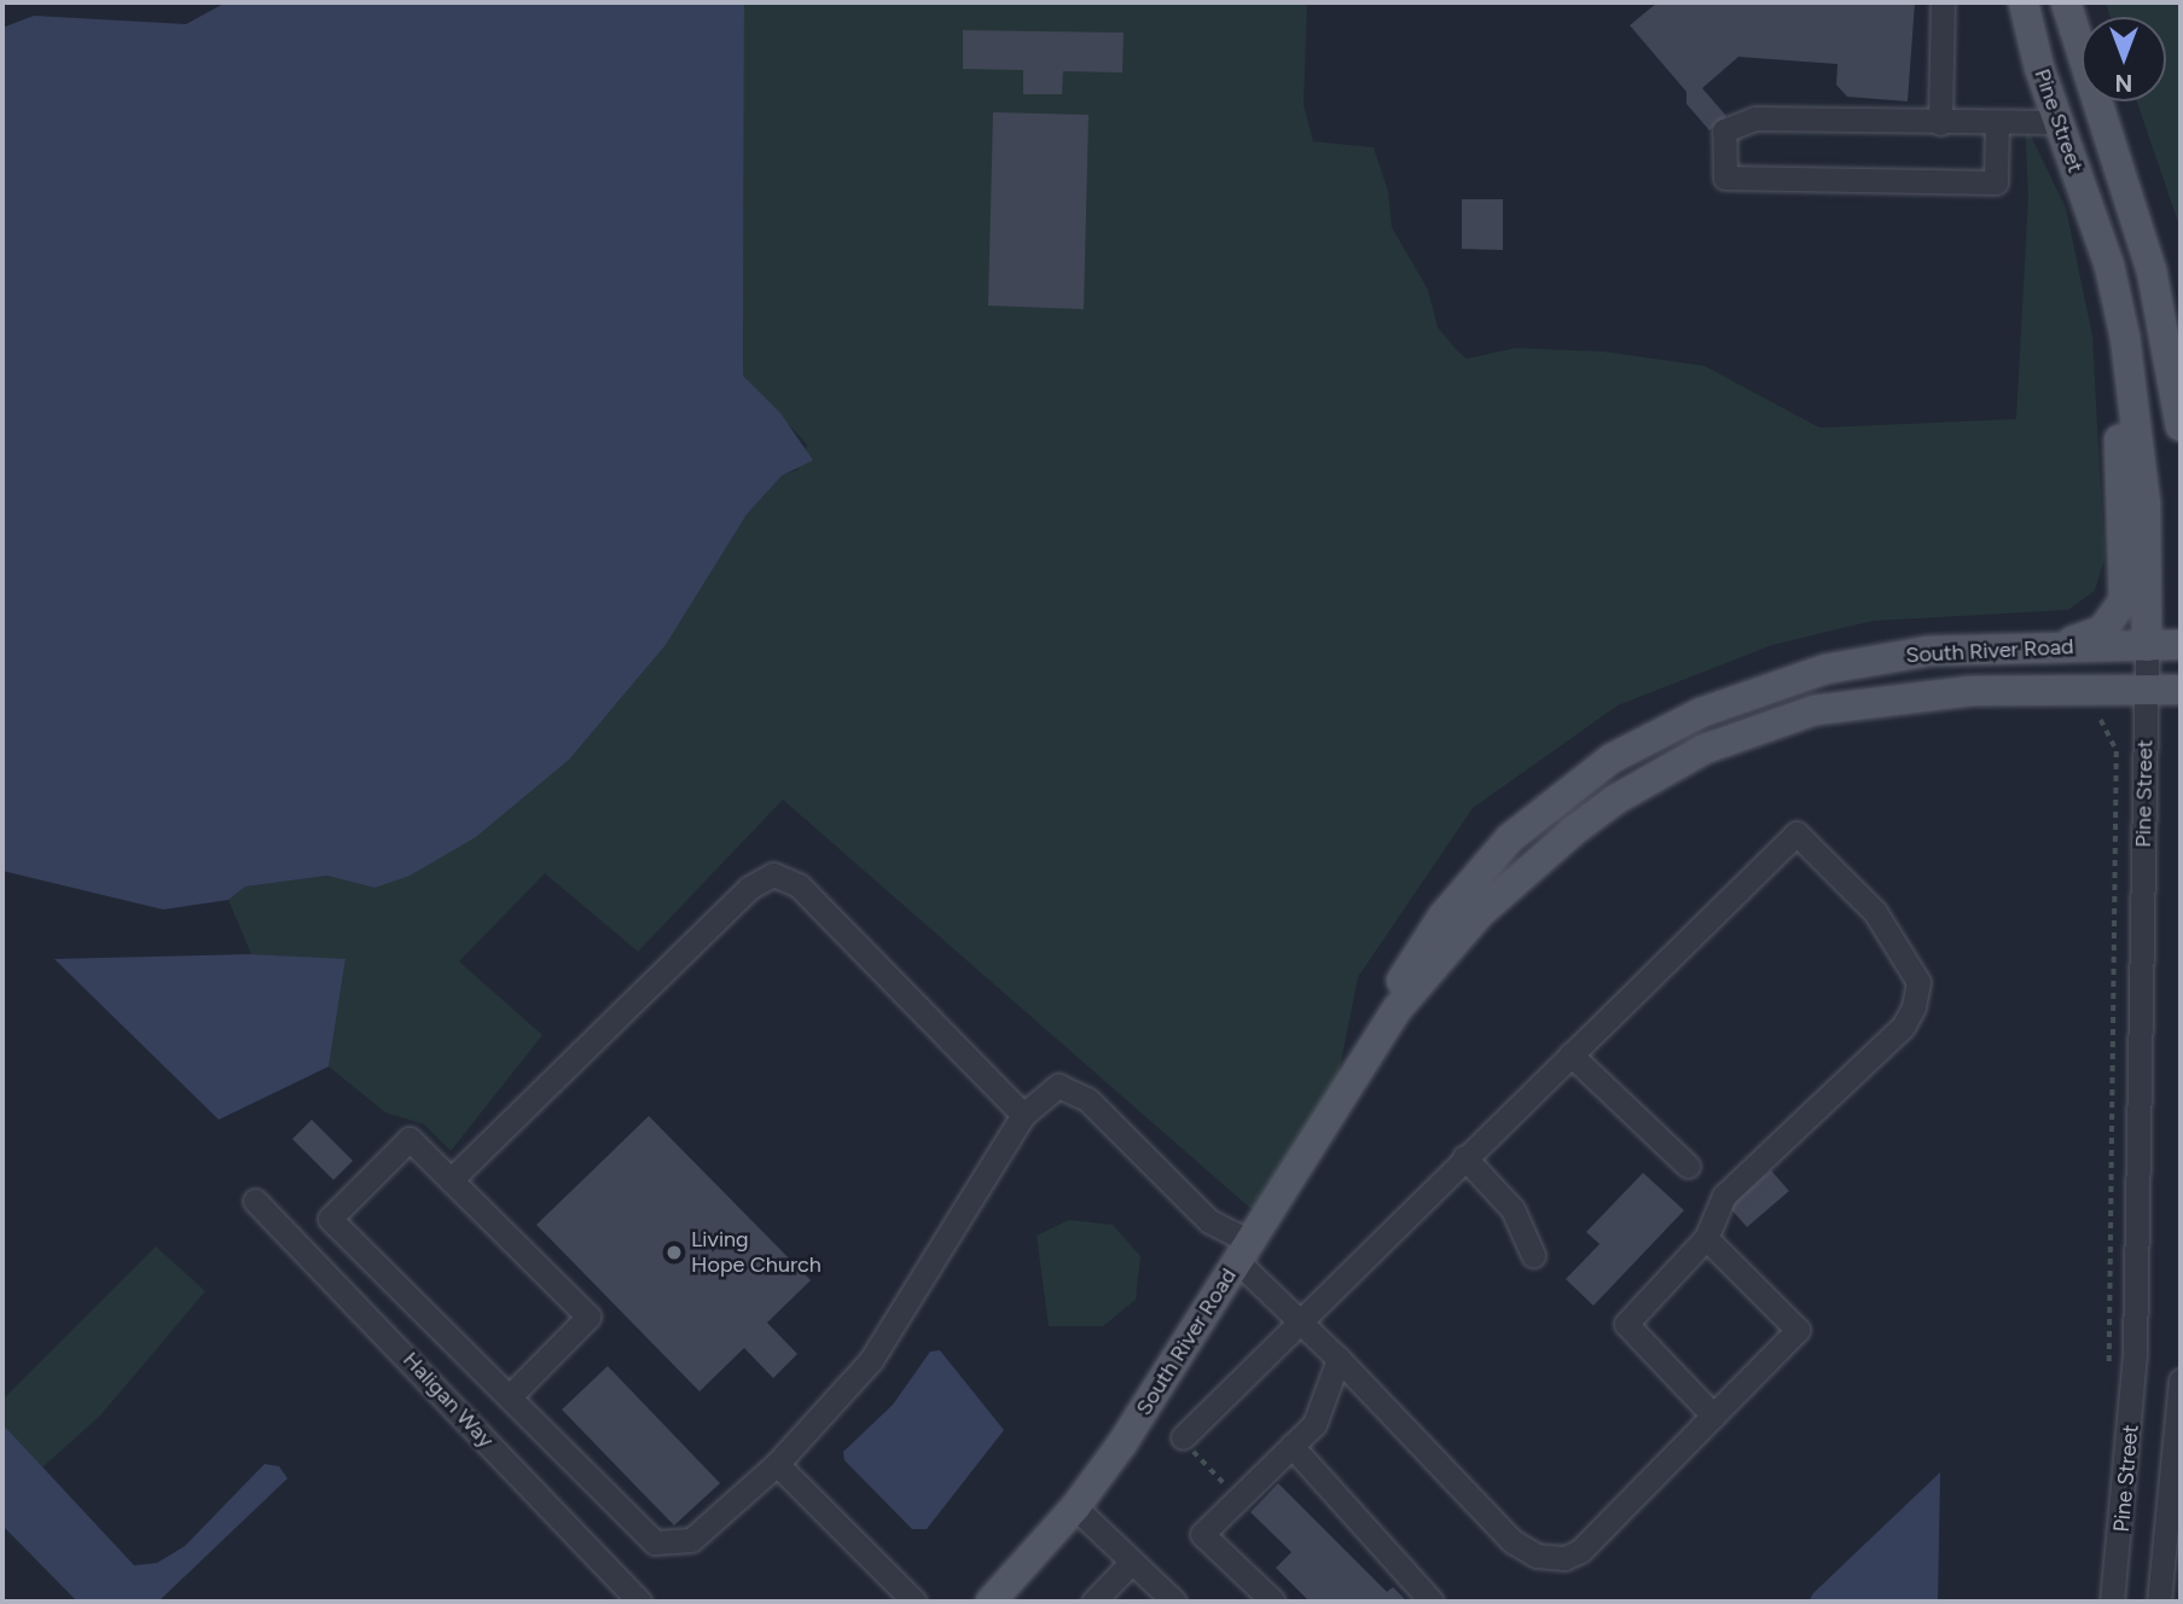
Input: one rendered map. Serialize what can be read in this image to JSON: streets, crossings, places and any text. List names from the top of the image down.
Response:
{
  "streets": {
    "main road": ["Pine Street", "South River Road"],
    "street": ["Haligan Way"]
  },
  "crossings": [
    ["Pine Street", "South River Road"]
  ],
  "places": ["Living Hope Church"],
  "north": "bottom"
}
